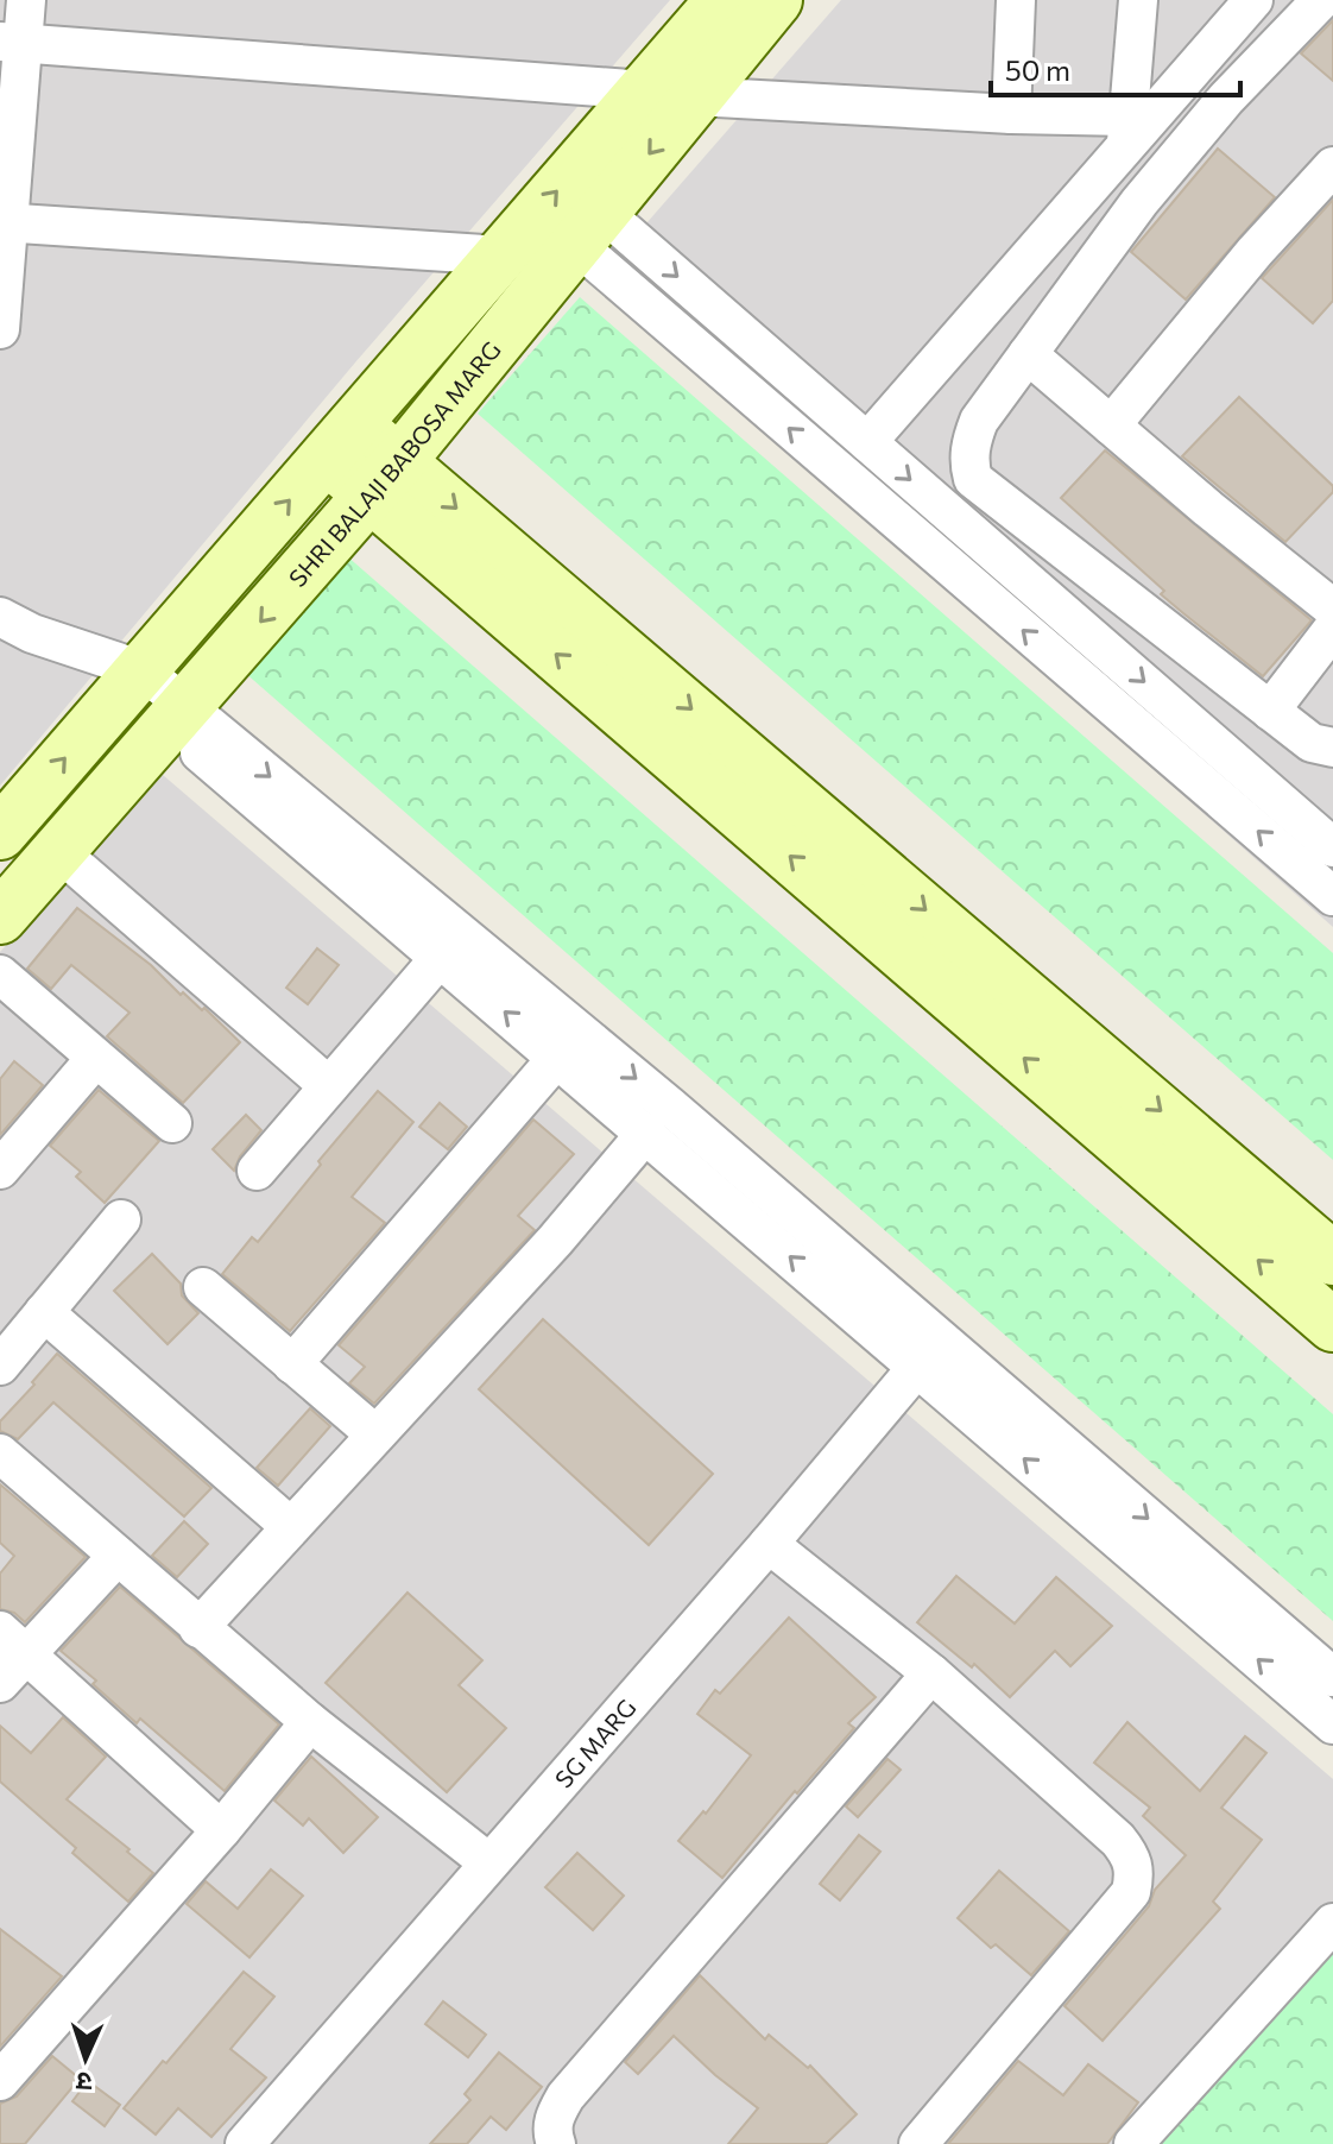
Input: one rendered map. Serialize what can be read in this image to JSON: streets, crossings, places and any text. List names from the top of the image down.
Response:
{
  "streets": {
    "street": ["SHRI BALAJI BABOSA MARG", "SG MARG"]
  },
  "scale_bar": "50 m",
  "north": "bottom"
}
